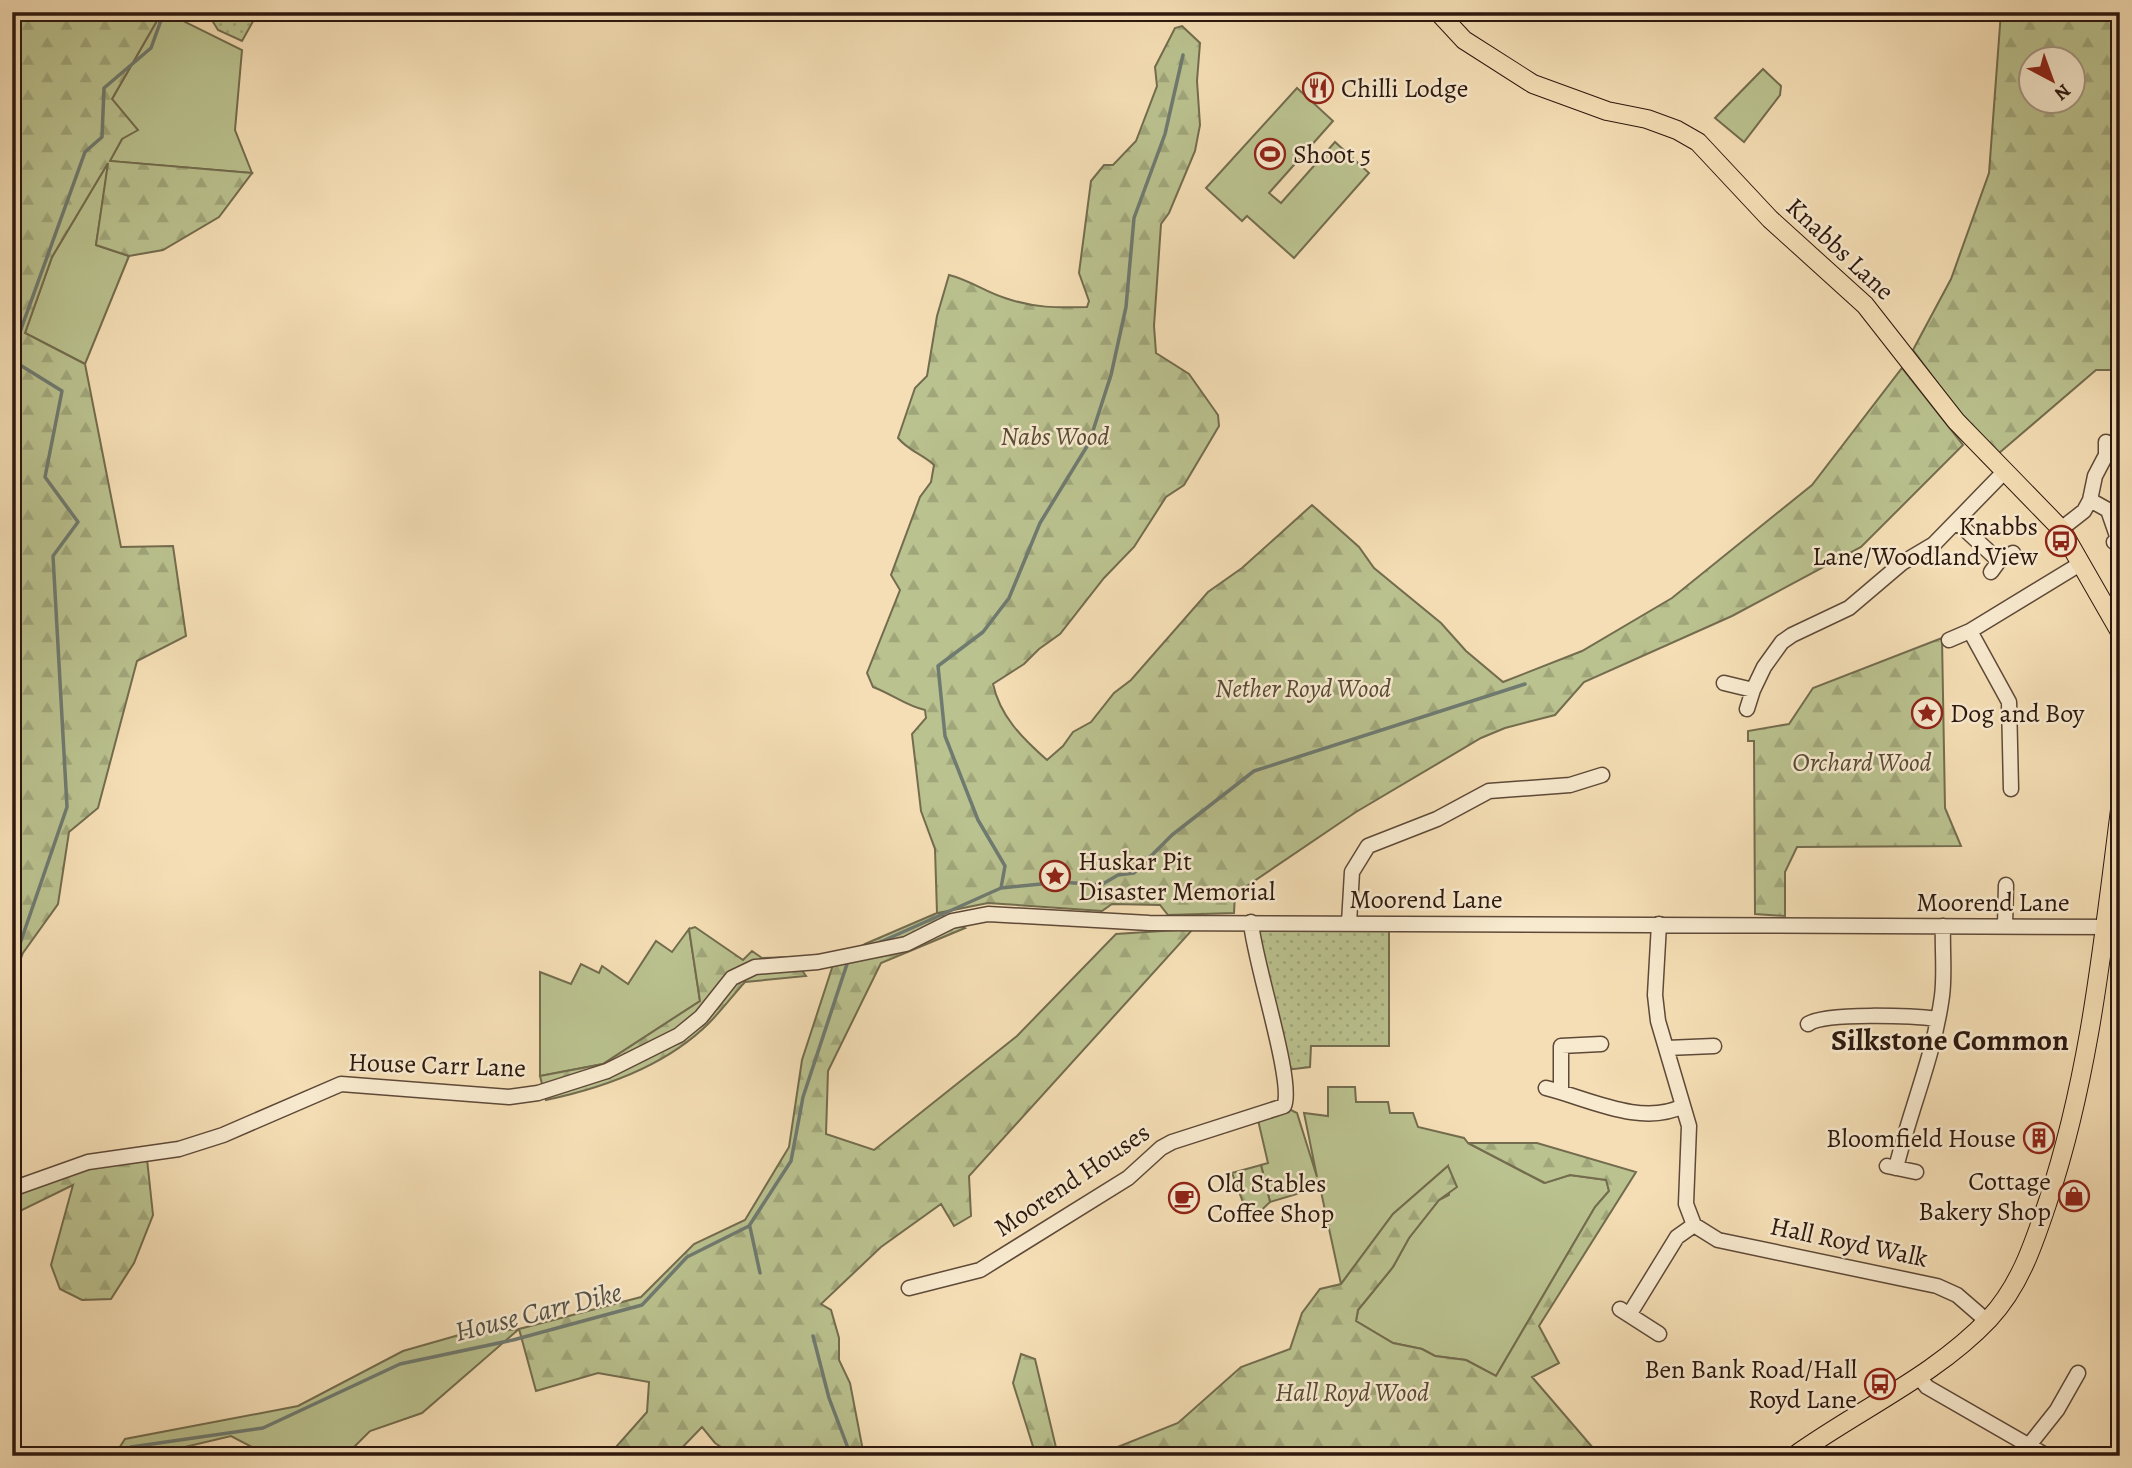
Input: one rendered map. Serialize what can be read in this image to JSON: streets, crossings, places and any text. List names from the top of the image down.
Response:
{
  "streets": {
    "main road": ["Knabbs Lane"],
    "street": [
      "Moorend Lane",
      "House Carr Lane",
      "Moorend Houses",
      "Hall Royd Walk"
    ]
  },
  "crossings": [
    ["Moorend Lane", "House Carr Lane"],
    ["Moorend Lane", "Moorend Houses"]
  ],
  "districts": ["Silkstone Common"],
  "water": ["House Carr Dike"],
  "parks": [
    "Nabs Wood",
    "Nether Royd Wood",
    "Orchard Wood",
    "Hall Royd Wood"
  ],
  "places": {
    "restaurant": ["Chilli Lodge"],
    "sports": ["Shoot 5"],
    "bus stop": ["Knabbs Lane/Woodland View", "Ben Bank Road/Hall Royd Lane"],
    "place": ["Dog and Boy", "Huskar Pit Disaster Memorial"],
    "building": ["Bloomfield House"],
    "shop": ["Cottage Bakery Shop"],
    "cafe": ["Old Stables Coffee Shop"]
  },
  "north": "bottom right"
}
